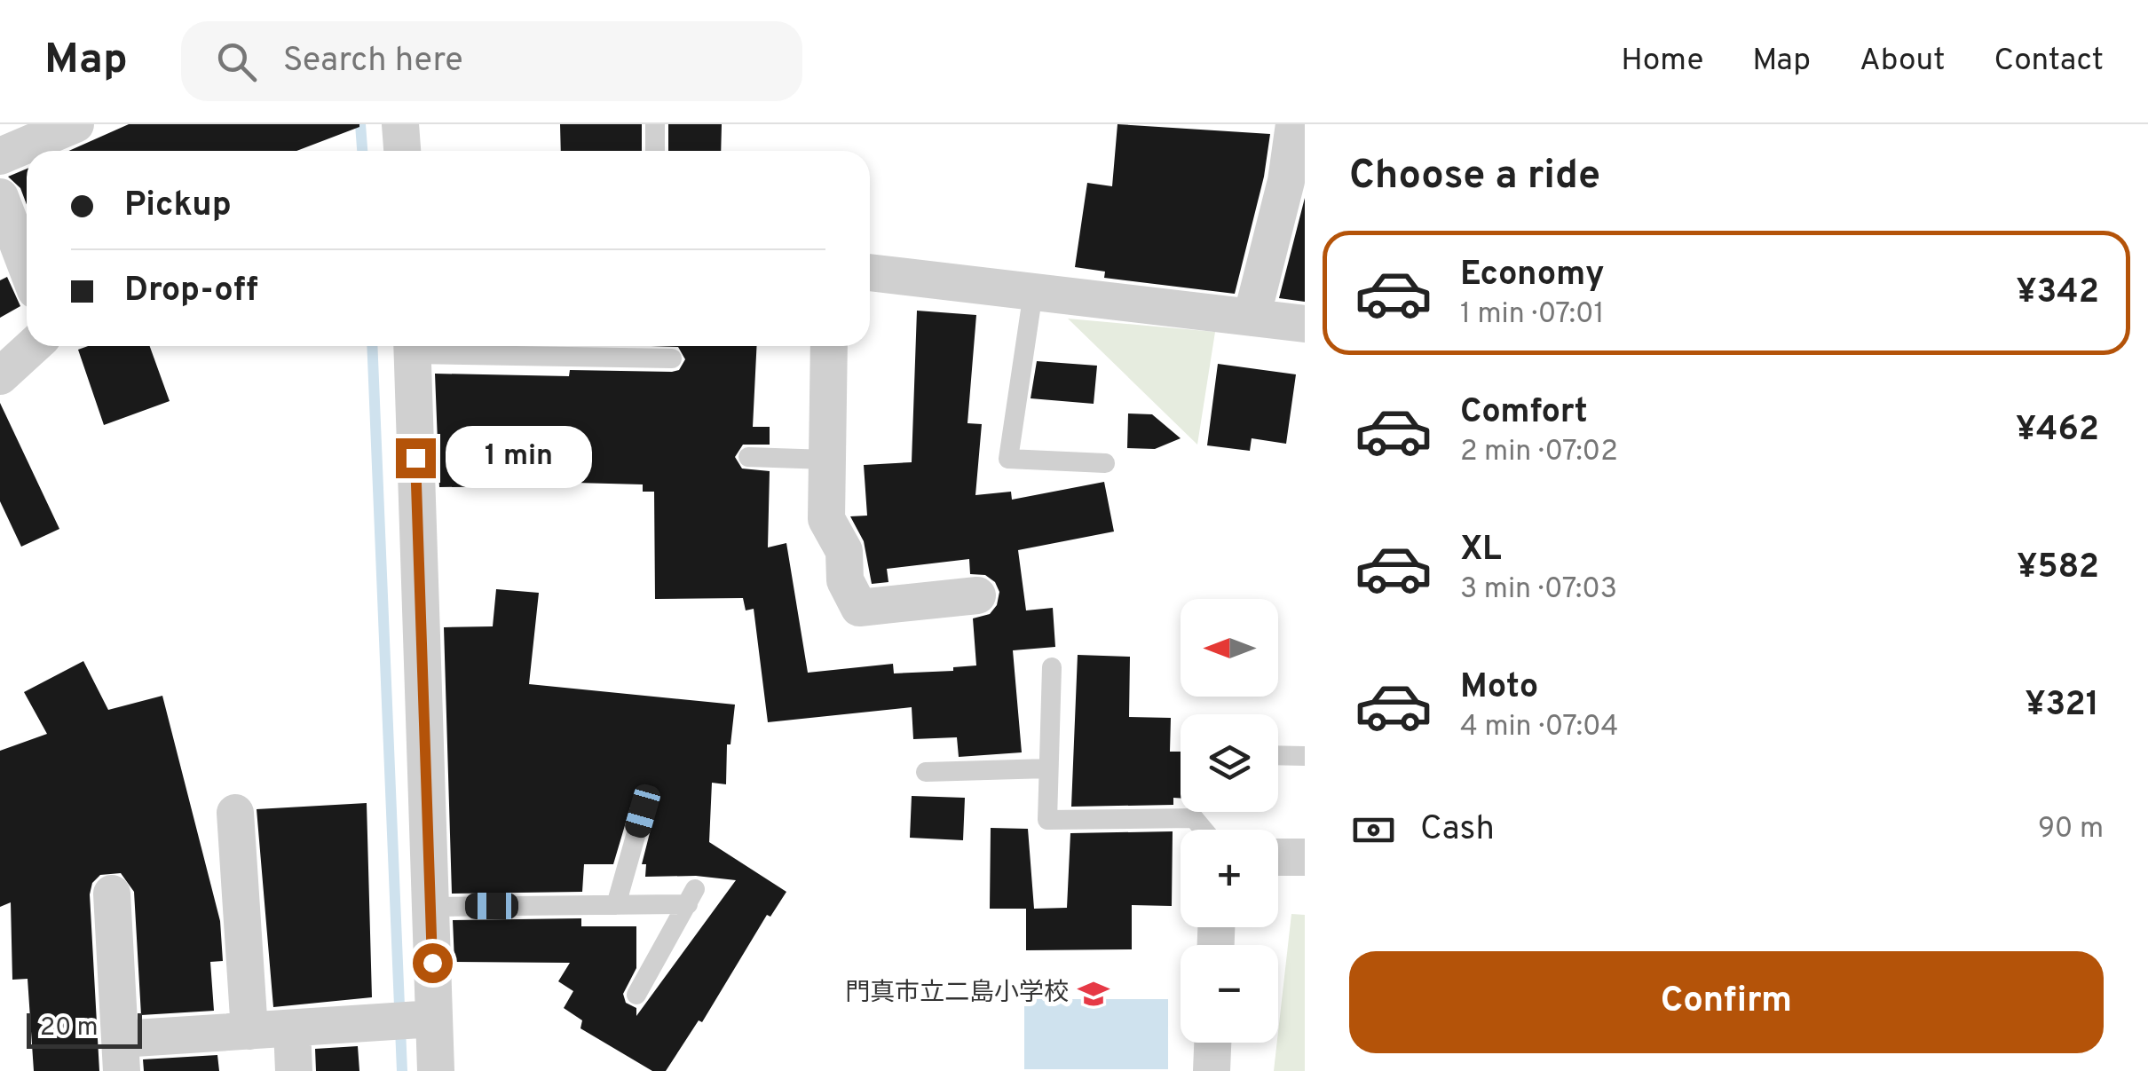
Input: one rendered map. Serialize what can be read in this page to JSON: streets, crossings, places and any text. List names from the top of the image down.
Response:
{
  "places": {
    "school or university": ["門真市立二島小学校"]
  },
  "scale_bar": "20 m",
  "north": "left",
  "page": {
    "header": "Map",
    "search": "Search here",
    "nav": [
      "Home",
      "Map",
      "About",
      "Contact"
    ],
    "heading": "Choose a ride",
    "banner": ["Pickup", "Drop-off"],
    "list": [
      {
        "name": "Economy",
        "note": "1 min · 07:01",
        "value": "¥342"
      },
      {
        "name": "Comfort",
        "note": "2 min · 07:02",
        "value": "¥462"
      },
      {
        "name": "XL",
        "note": "3 min · 07:03",
        "value": "¥582"
      },
      {
        "name": "Moto",
        "note": "4 min · 07:04",
        "value": "¥321"
      }
    ],
    "bubble": "1 min",
    "map_buttons": ["+", "−"],
    "pay": ["Cash", "90 m"],
    "buttons": "Confirm",
    "scale": "20 m"
  }
}
